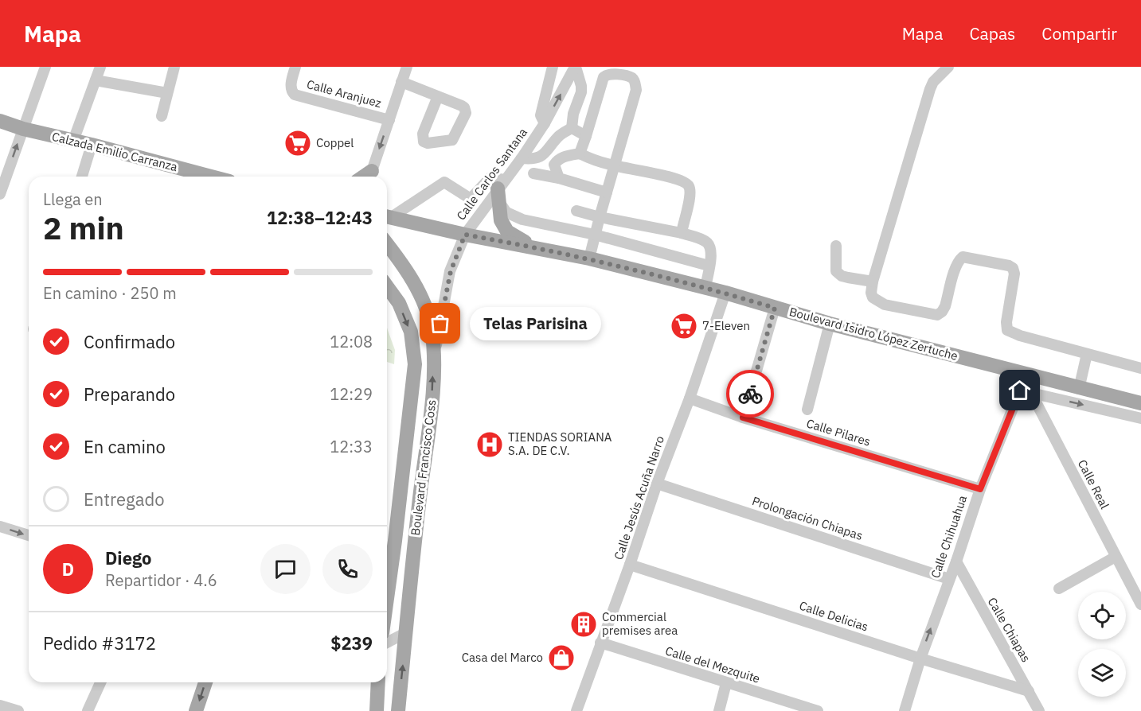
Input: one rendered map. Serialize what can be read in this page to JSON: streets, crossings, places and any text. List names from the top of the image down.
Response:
{
  "streets": {
    "main road": ["Calzada Emilio Carranza", "Boulevard Isidro López Zertuche", "Boulevard Francisco Coss"],
    "street": [
      "Calle Aranjuez",
      "Calle Carlos Santana",
      "Calle Pilares",
      "Calle Real",
      "Calle Jesús Acuña Narro",
      "Prolongación Chiapas",
      "Calle Chihuahua",
      "Calle Delicias",
      "Calle Chiapas",
      "Calle del Mezquite"
    ]
  },
  "crossings": [
    ["Calle Carlos Santana", "Boulevard Isidro López Zertuche"],
    ["Calle Carlos Santana", "Boulevard Francisco Coss"],
    ["Boulevard Isidro López Zertuche", "Calle Real"],
    ["Boulevard Isidro López Zertuche", "Calle Jesús Acuña Narro"],
    ["Boulevard Isidro López Zertuche", "Calle Chihuahua"],
    ["Calle Pilares", "Calle Jesús Acuña Narro"],
    ["Calle Pilares", "Calle Chihuahua"],
    ["Calle Real", "Calle Chihuahua"],
    ["Calle Jesús Acuña Narro", "Prolongación Chiapas"],
    ["Calle Jesús Acuña Narro", "Calle Delicias"],
    ["Calle Jesús Acuña Narro", "Calle del Mezquite"],
    ["Prolongación Chiapas", "Calle Chihuahua"],
    ["Calle Chihuahua", "Calle Delicias"],
    ["Calle Chihuahua", "Calle Chiapas"],
    ["Calle Delicias", "Calle Chiapas"]
  ],
  "places": {
    "supermarket": ["Coppel", "7-Eleven"],
    "other": ["Telas Parisina"],
    "hospital": ["TIENDAS SORIANA S.A. DE C.V."],
    "building": ["Commercial premises area"],
    "shop": ["Casa del Marco"]
  },
  "page": {
    "header": "Mapa",
    "nav": ["Mapa", "Capas", "Compartir"],
    "heading": ["2 min", "Llega en", "12:38–12:43"],
    "panel": [
      "Diego",
      "Repartidor · 4.6",
      "Pedido #3172",
      "$239"
    ],
    "bar": "En camino · 250 m",
    "bubble": "Telas Parisina",
    "list": [
      ["Confirmado", "12:08"],
      ["Preparando", "12:29"],
      ["En camino", "12:33"],
      "Entregado"
    ],
    "round": "D"
  }
}
